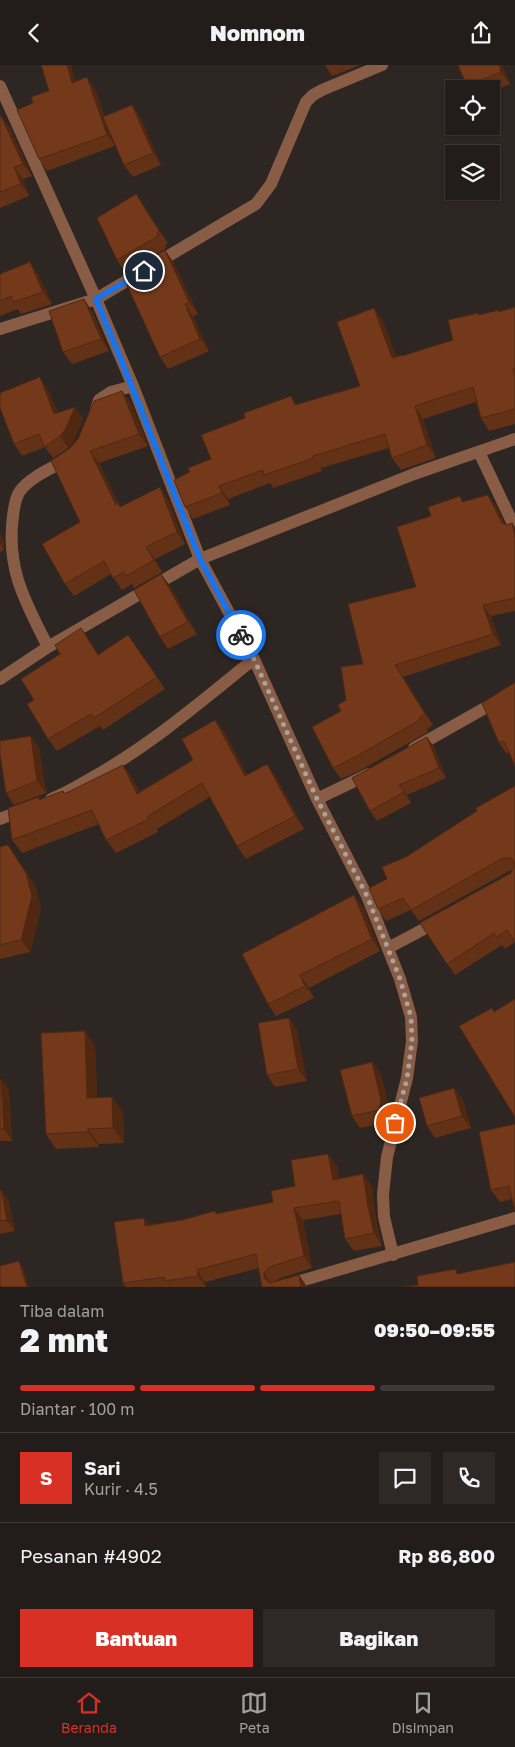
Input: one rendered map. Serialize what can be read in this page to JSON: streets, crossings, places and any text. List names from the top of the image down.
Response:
{
  "page": {
    "header": "Nomnom",
    "heading": ["2 mnt", "Tiba dalam", "09:50–09:55"],
    "panel": [
      "Sari",
      "Kurir · 4.5",
      "Pesanan #4902",
      "Rp 86,800"
    ],
    "bar": "Diantar · 100 m",
    "round": "S",
    "buttons": ["Bantuan", "Bagikan"],
    "tabs": ["Beranda", "Peta", "Disimpan"]
  }
}
